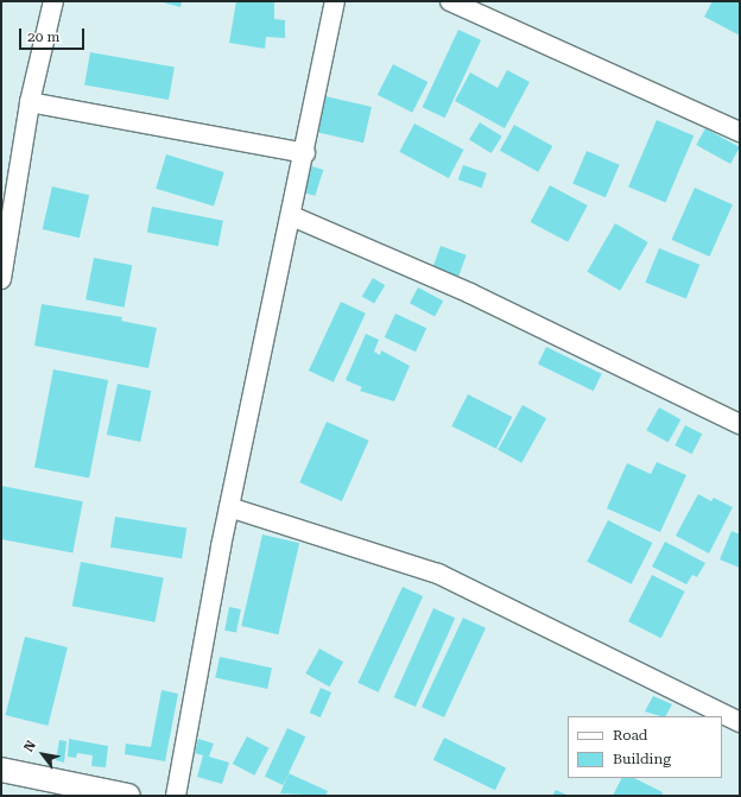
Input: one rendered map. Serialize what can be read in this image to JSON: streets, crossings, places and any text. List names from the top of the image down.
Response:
{
  "legend": ["Road", "Building"],
  "scale_bar": "20 m",
  "north": "top left"
}
